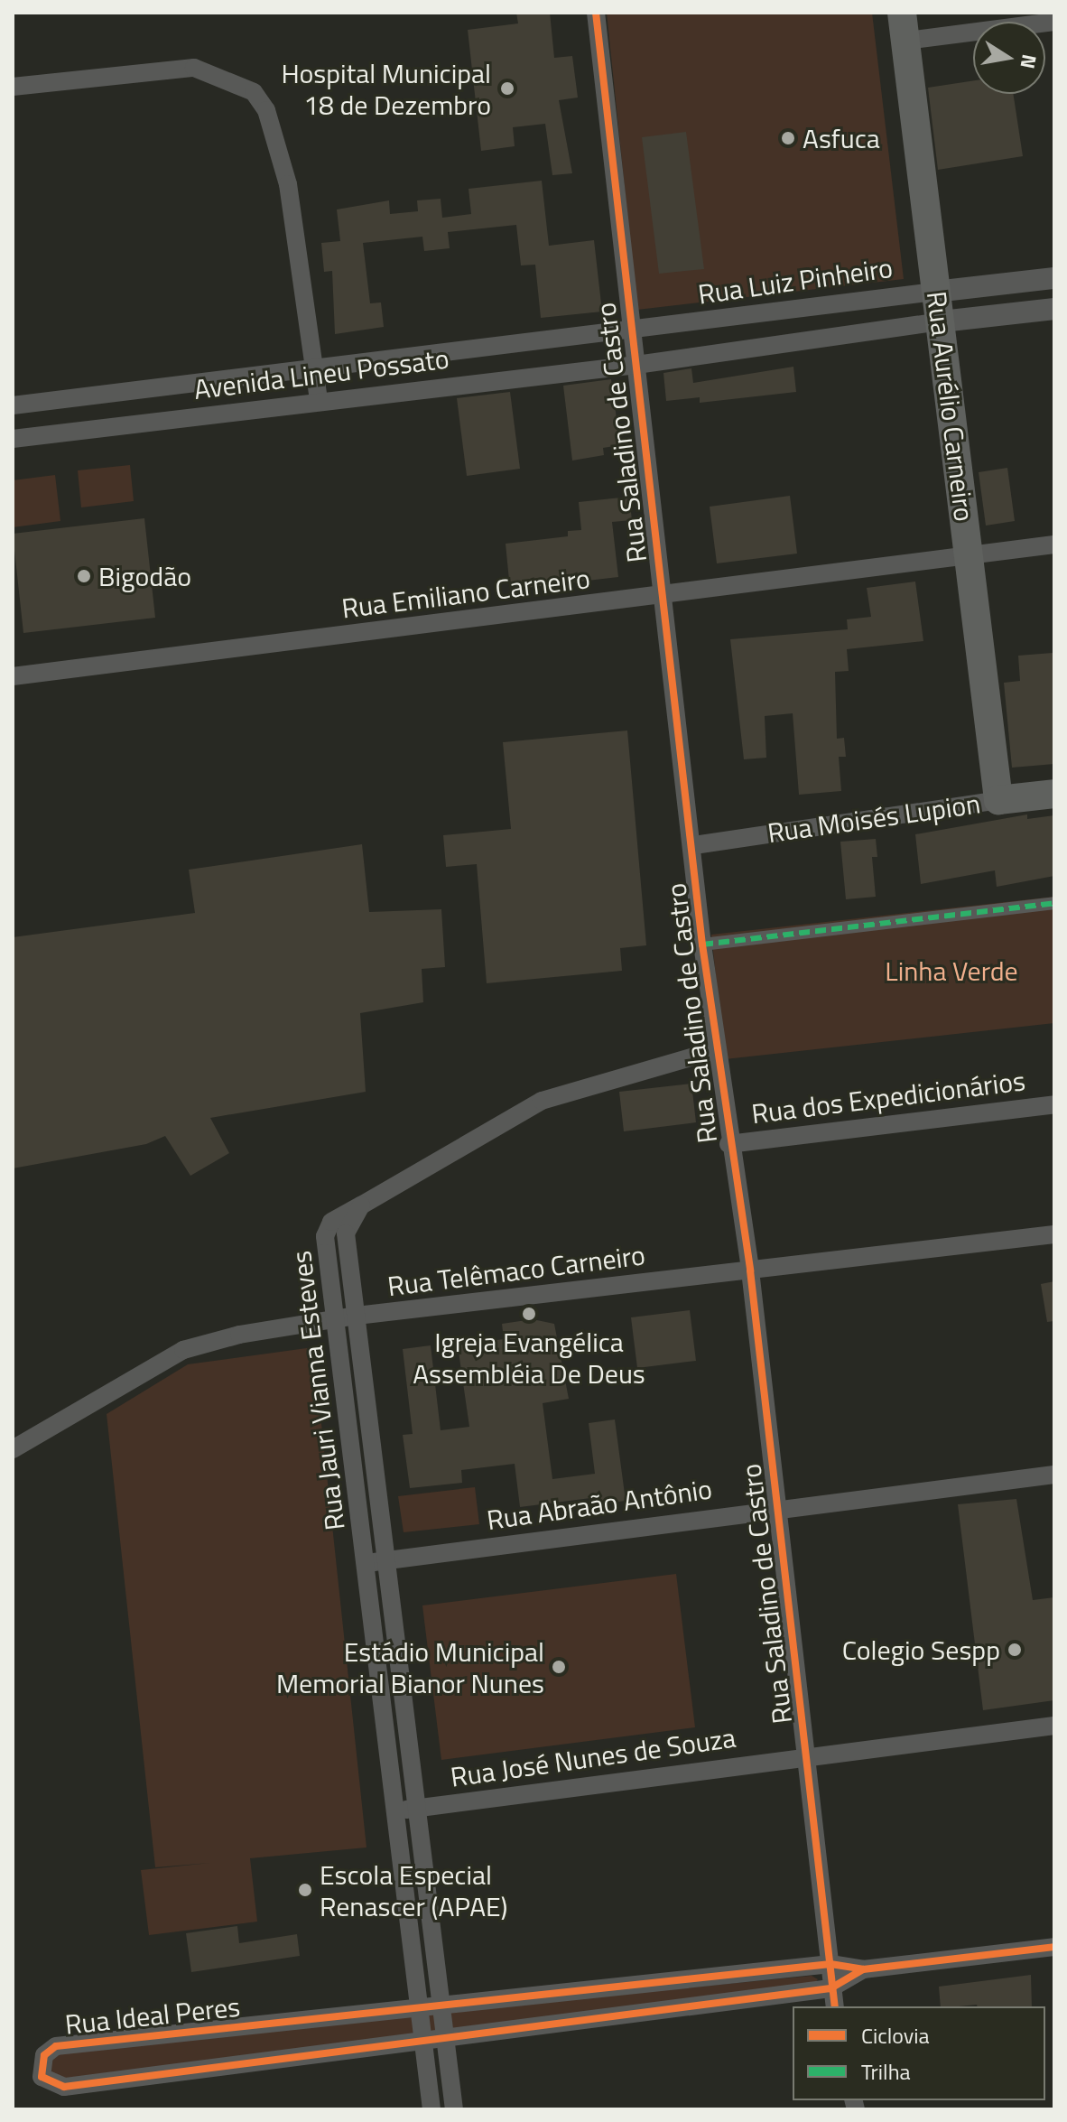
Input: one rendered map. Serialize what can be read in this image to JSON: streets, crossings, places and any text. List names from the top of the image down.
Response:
{
  "streets": {
    "main road": ["Rua Aurélio Carneiro", "Rua Moisés Lupion"],
    "street": [
      "Rua Luiz Pinheiro",
      "Avenida Lineu Possato",
      "Rua Saladino de Castro",
      "Rua Emiliano Carneiro",
      "Rua dos Expedicionários",
      "Rua Telêmaco Carneiro",
      "Rua Jauri Vianna Esteves",
      "Rua Abraão Antônio",
      "Rua José Nunes de Souza",
      "Rua Ideal Peres"
    ]
  },
  "crossings": [
    ["Rua Luiz Pinheiro", "Avenida Lineu Possato"],
    ["Rua Luiz Pinheiro", "Rua Aurélio Carneiro"],
    ["Rua Luiz Pinheiro", "Rua Saladino de Castro"],
    ["Avenida Lineu Possato", "Rua Saladino de Castro"],
    ["Rua Aurélio Carneiro", "Rua Emiliano Carneiro"],
    ["Rua Aurélio Carneiro", "Rua Moisés Lupion"],
    ["Rua Saladino de Castro", "Rua Emiliano Carneiro"],
    ["Rua Saladino de Castro", "Rua Moisés Lupion"],
    ["Rua Saladino de Castro", "Rua dos Expedicionários"],
    ["Rua Saladino de Castro", "Rua Telêmaco Carneiro"],
    ["Rua Saladino de Castro", "Rua Abraão Antônio"],
    ["Rua Saladino de Castro", "Rua José Nunes de Souza"],
    ["Rua Saladino de Castro", "Rua Ideal Peres"],
    ["Rua Telêmaco Carneiro", "Rua Jauri Vianna Esteves"],
    ["Rua Jauri Vianna Esteves", "Rua Abraão Antônio"],
    ["Rua Jauri Vianna Esteves", "Rua José Nunes de Souza"],
    ["Rua Jauri Vianna Esteves", "Rua Ideal Peres"]
  ],
  "parks": ["Linha Verde"],
  "places": [
    "Hospital Municipal 18 de Dezembro",
    "Asfuca",
    "Bigodão",
    "Igreja Evangélica Assembléia De Deus",
    "Colegio Sespp",
    "Estádio Municipal Memorial Bianor Nunes",
    "Escola Especial Renascer (APAE)"
  ],
  "legend": ["Ciclovia", "Trilha"],
  "north": "right"
}
